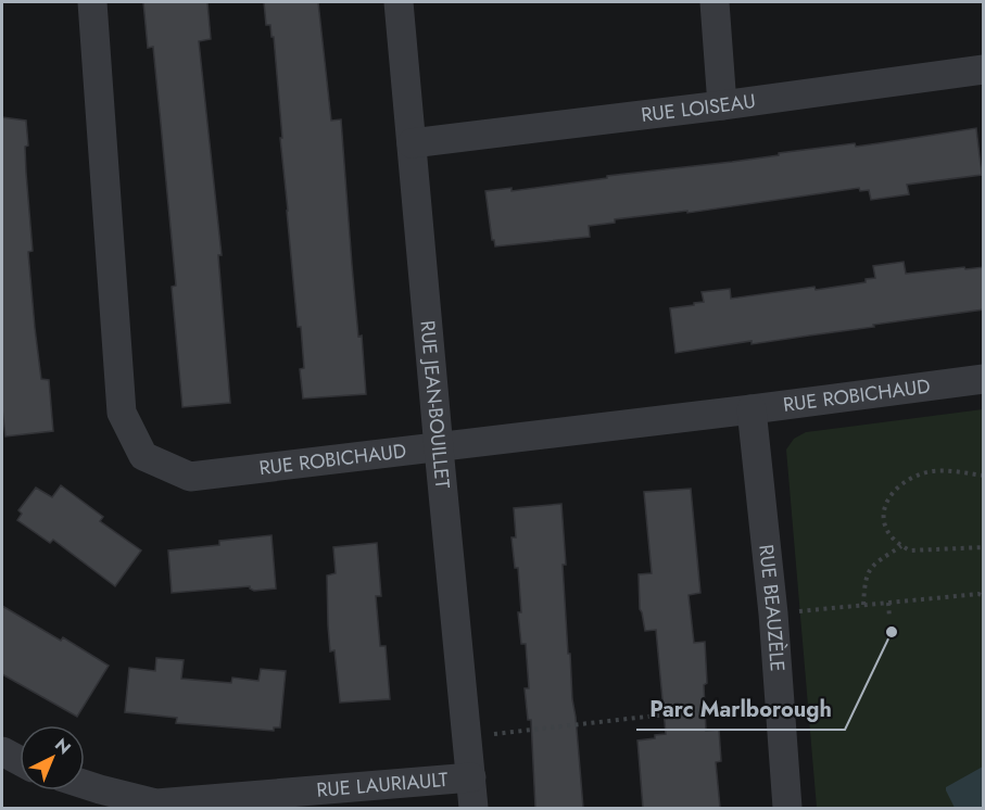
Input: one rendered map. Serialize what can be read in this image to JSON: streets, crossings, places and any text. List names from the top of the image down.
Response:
{
  "streets": {
    "street": [
      "RUE LOISEAU",
      "RUE ROBICHAUD",
      "RUE JEAN-BOUILLET",
      "RUE BEAUZÈLE",
      "RUE LAURIAULT"
    ]
  },
  "crossings": [
    ["RUE LOISEAU", "RUE JEAN-BOUILLET"],
    ["RUE ROBICHAUD", "RUE JEAN-BOUILLET"],
    ["RUE ROBICHAUD", "RUE BEAUZÈLE"],
    ["RUE JEAN-BOUILLET", "RUE LAURIAULT"]
  ],
  "places": ["Parc Marlborough"],
  "north": "top right"
}
